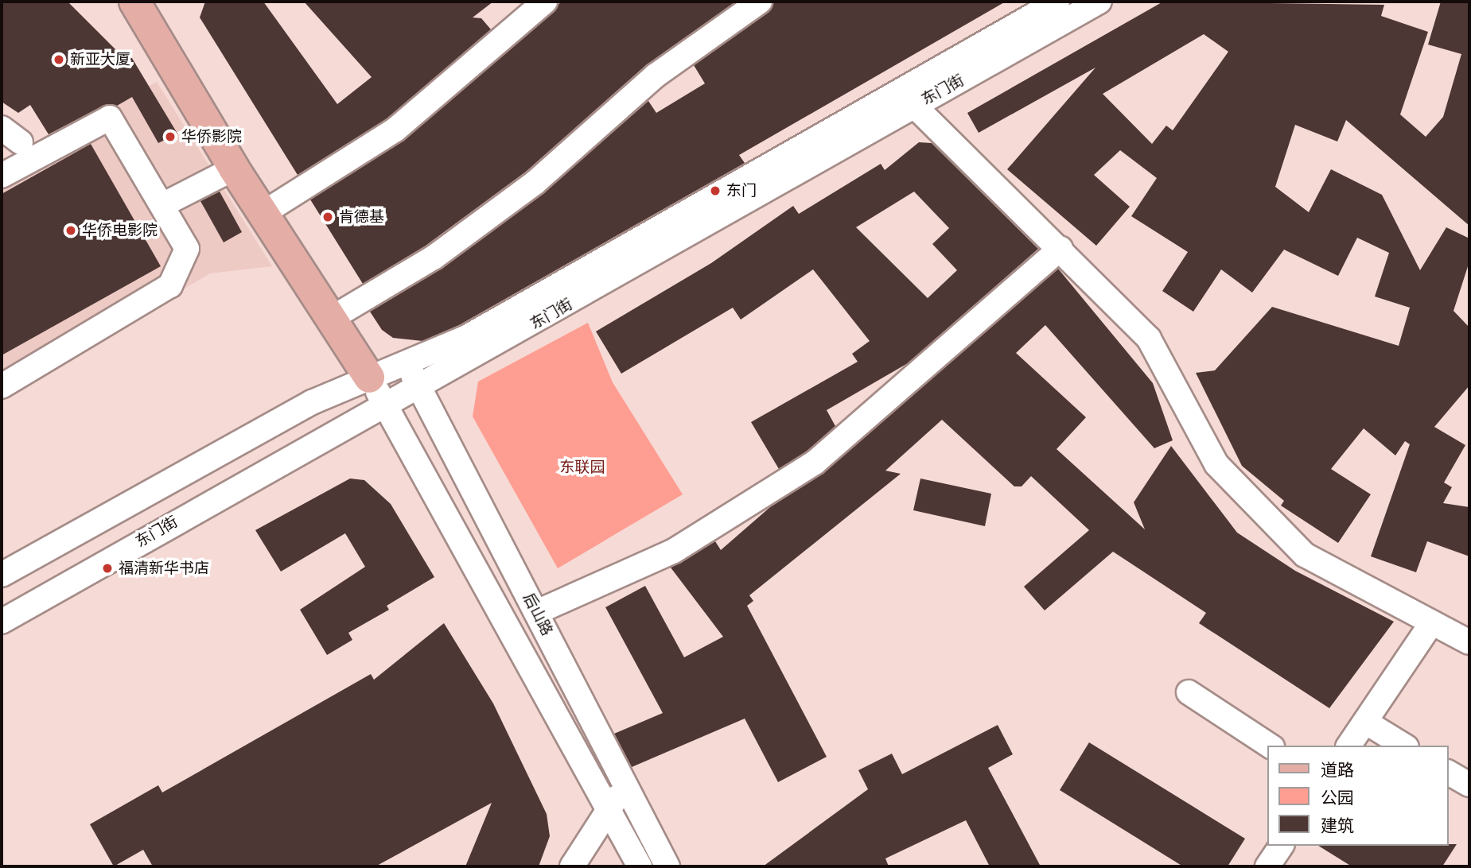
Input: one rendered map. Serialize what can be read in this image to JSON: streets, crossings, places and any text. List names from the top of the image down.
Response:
{
  "streets": {
    "street": ["东门街", "后山路"]
  },
  "crossings": [
    ["东门街", "后山路"]
  ],
  "parks": ["东联园"],
  "places": [
    "新亚大厦",
    "华侨影院",
    "东门",
    "肯德基",
    "华侨电影院",
    "福清新华书店"
  ],
  "legend": ["道路", "公园", "建筑"]
}
